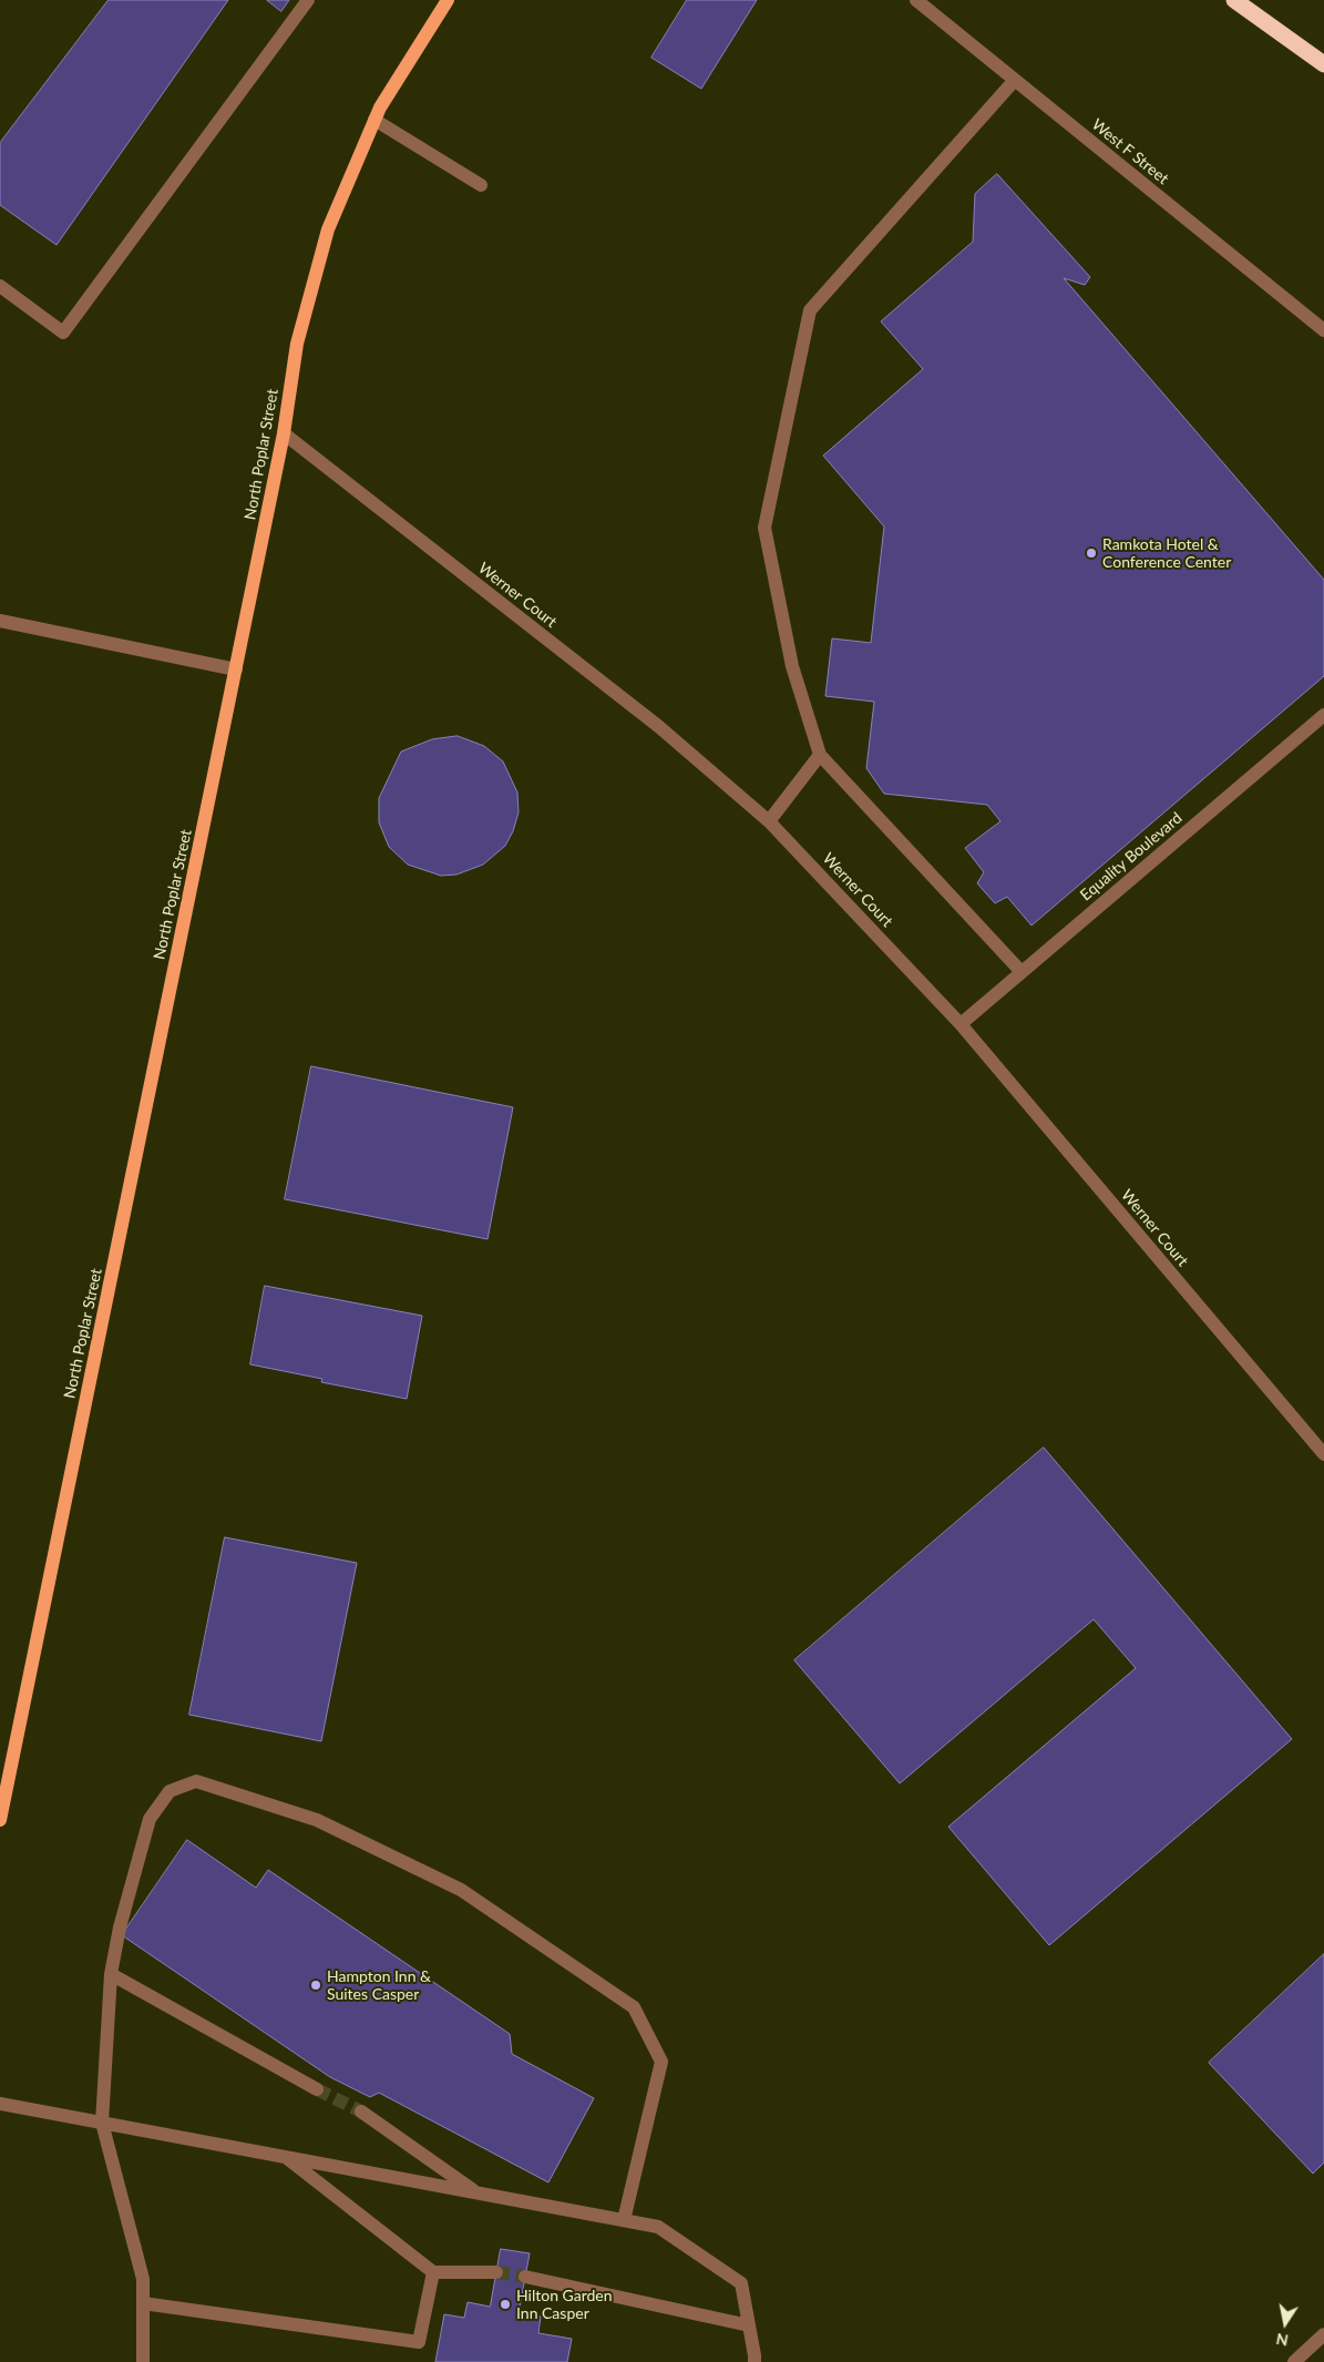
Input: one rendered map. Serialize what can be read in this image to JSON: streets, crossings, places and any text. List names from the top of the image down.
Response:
{
  "streets": {
    "main road": ["North Poplar Street"],
    "street": ["West F Street", "Werner Court", "Equality Boulevard"]
  },
  "crossings": [
    ["North Poplar Street", "Werner Court"],
    ["Werner Court", "Equality Boulevard"]
  ],
  "places": ["Ramkota Hotel & Conference Center", "Hampton Inn & Suites Casper", "Hilton Garden Inn Casper"],
  "north": "bottom"
}
